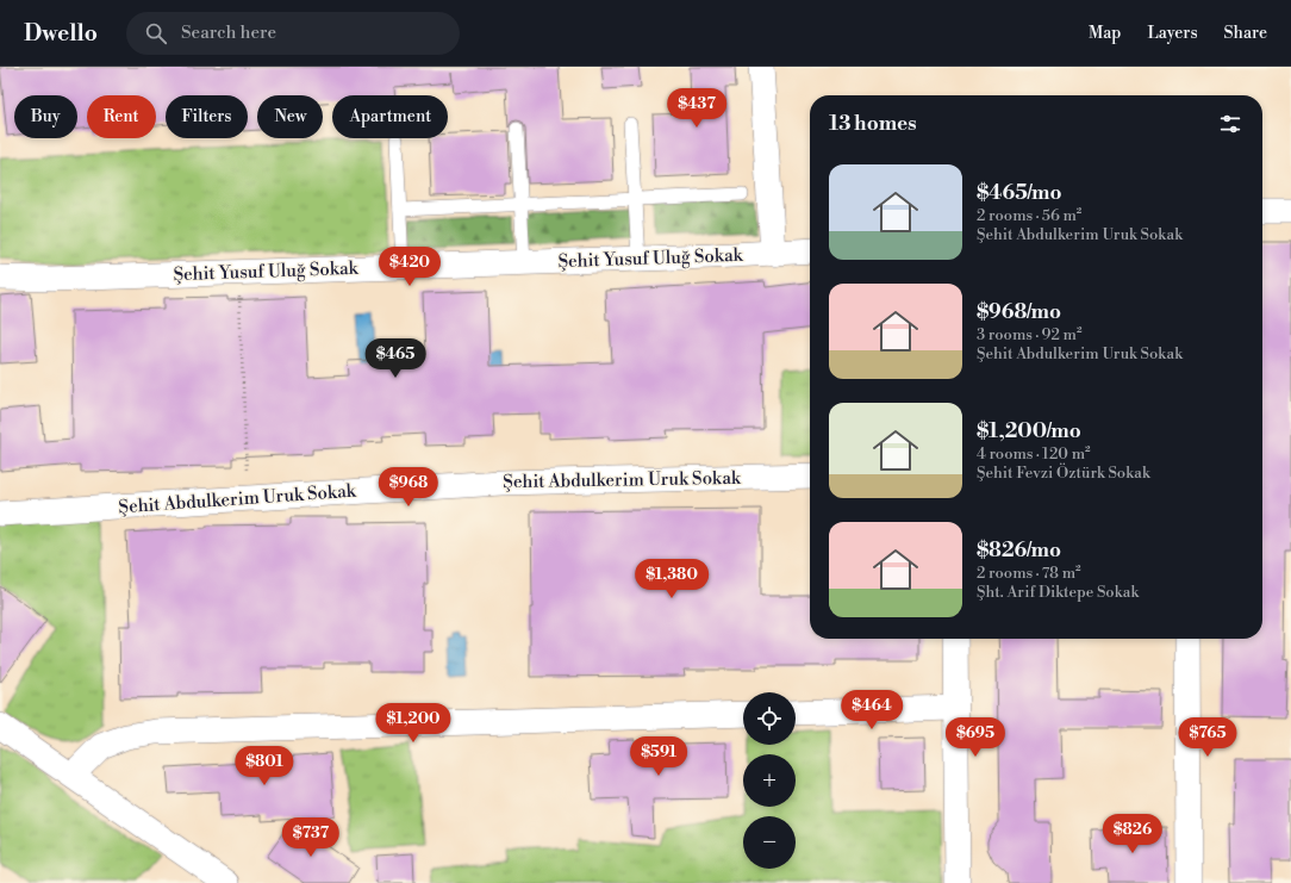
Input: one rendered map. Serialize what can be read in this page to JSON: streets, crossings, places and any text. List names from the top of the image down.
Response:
{
  "streets": {
    "street": ["Şehit Yusuf Uluğ Sokak", "Şehit Abdulkerim Uruk Sokak"]
  },
  "page": {
    "header": "Dwello",
    "search": "Search here",
    "nav": ["Map", "Layers", "Share"],
    "price": [
      "$437",
      "$420",
      "$465",
      "$968",
      "$1,380",
      "$464",
      "$1,200",
      "$695",
      "$765",
      "$591",
      "$801",
      "$826",
      "$737"
    ],
    "chip": [
      "Buy",
      "Rent",
      "Filters",
      "New",
      "Apartment"
    ],
    "heading": "13 homes",
    "list": [
      {
        "name": "$465/mo",
        "note": "2 rooms · 56 m² · Şehit Abdulkerim Uruk Sokak"
      },
      {
        "name": "$968/mo",
        "note": "3 rooms · 92 m² · Şehit Abdulkerim Uruk Sokak"
      },
      {
        "name": "$1,200/mo",
        "note": "4 rooms · 120 m² · Şehit Fevzi Öztürk Sokak"
      },
      {
        "name": "$826/mo",
        "note": "2 rooms · 78 m² · Şht. Arif Diktepe Sokak"
      }
    ],
    "map_buttons": ["+", "−"]
  }
}
